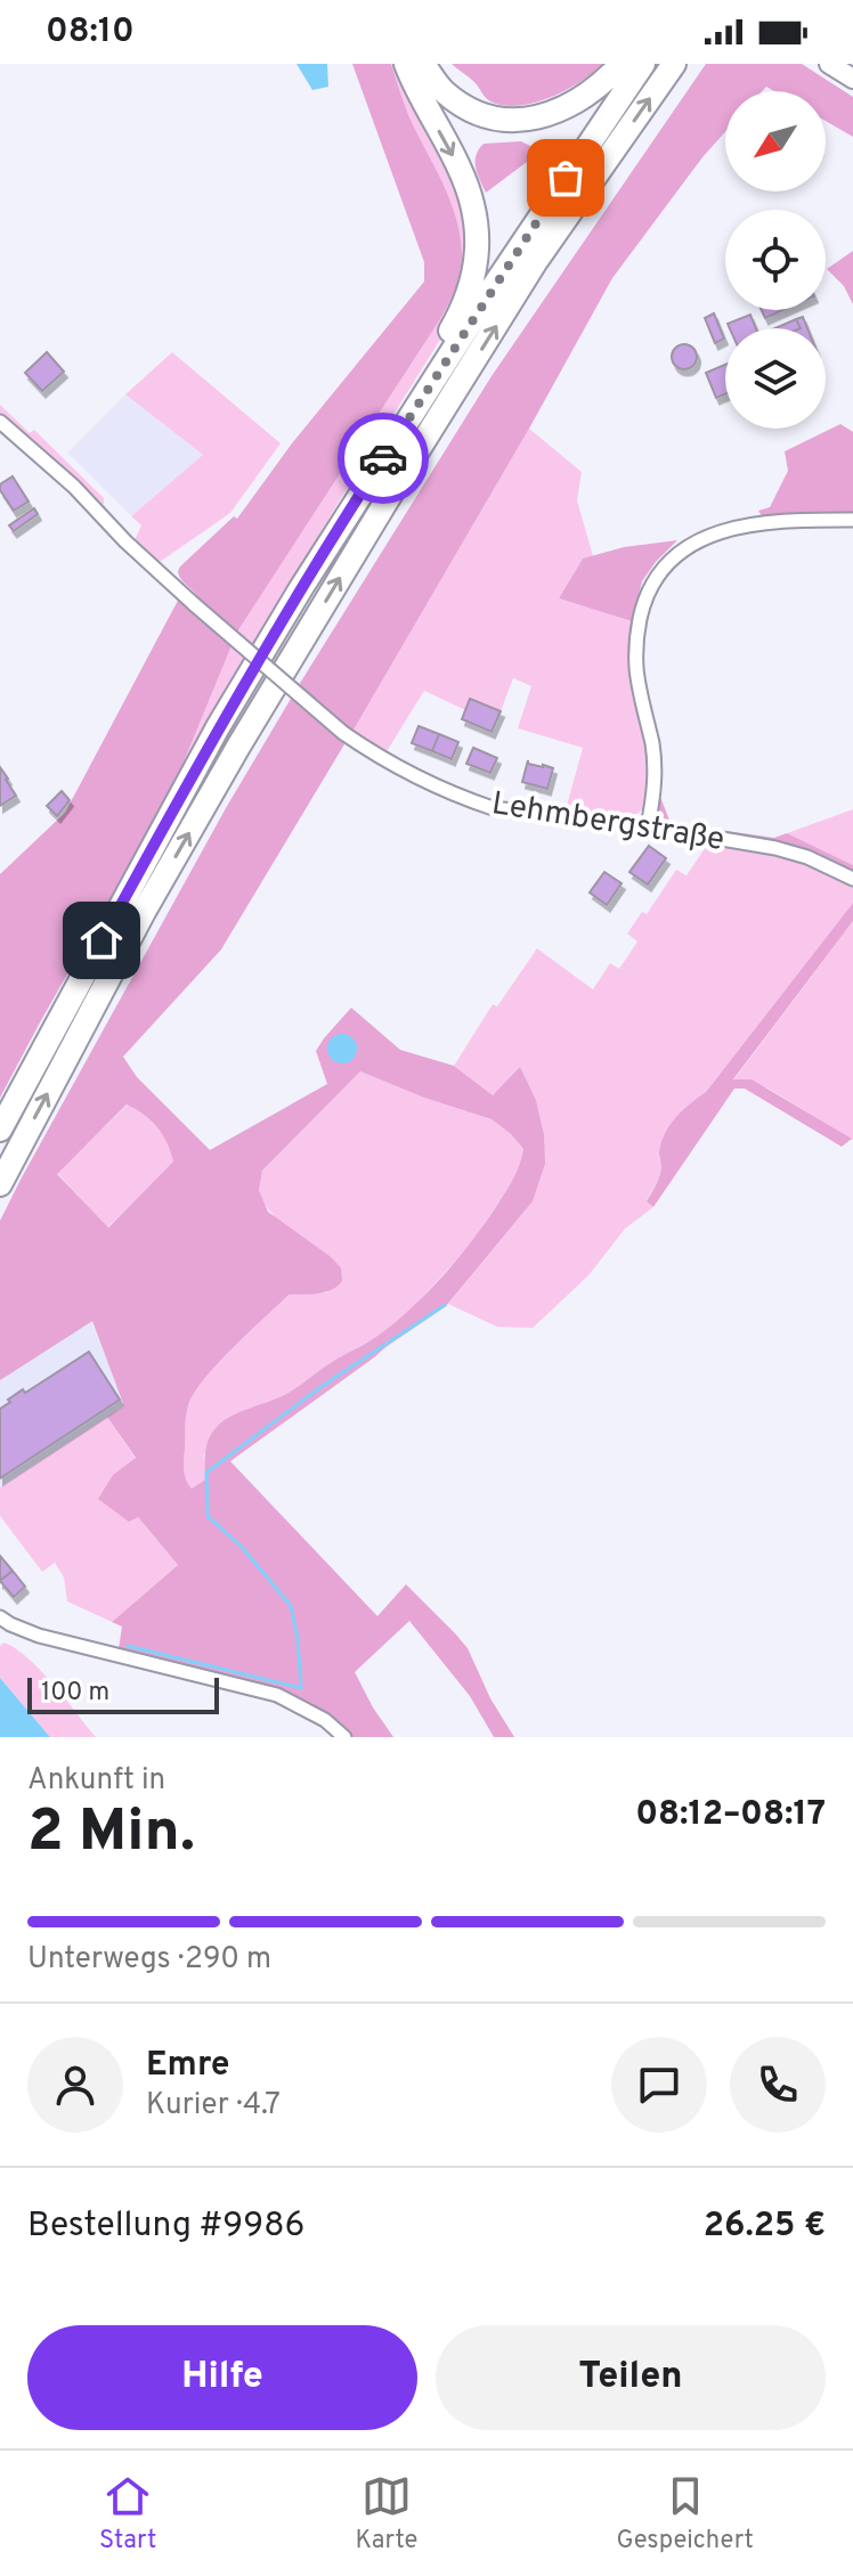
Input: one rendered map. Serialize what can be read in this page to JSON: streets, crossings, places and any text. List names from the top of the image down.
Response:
{
  "streets": {
    "street": ["Lehmbergstraße"]
  },
  "scale_bar": "100 m",
  "north": "bottom left",
  "page": {
    "status": "08:10",
    "scale": "100 m",
    "heading": ["2 Min.", "Ankunft in", "08:12–08:17"],
    "panel": [
      "Emre",
      "Kurier · 4.7",
      "Bestellung #9986",
      "26.25 €"
    ],
    "bar": "Unterwegs · 290 m",
    "buttons": ["Hilfe", "Teilen"],
    "tabs": ["Start", "Karte", "Gespeichert"]
  }
}
